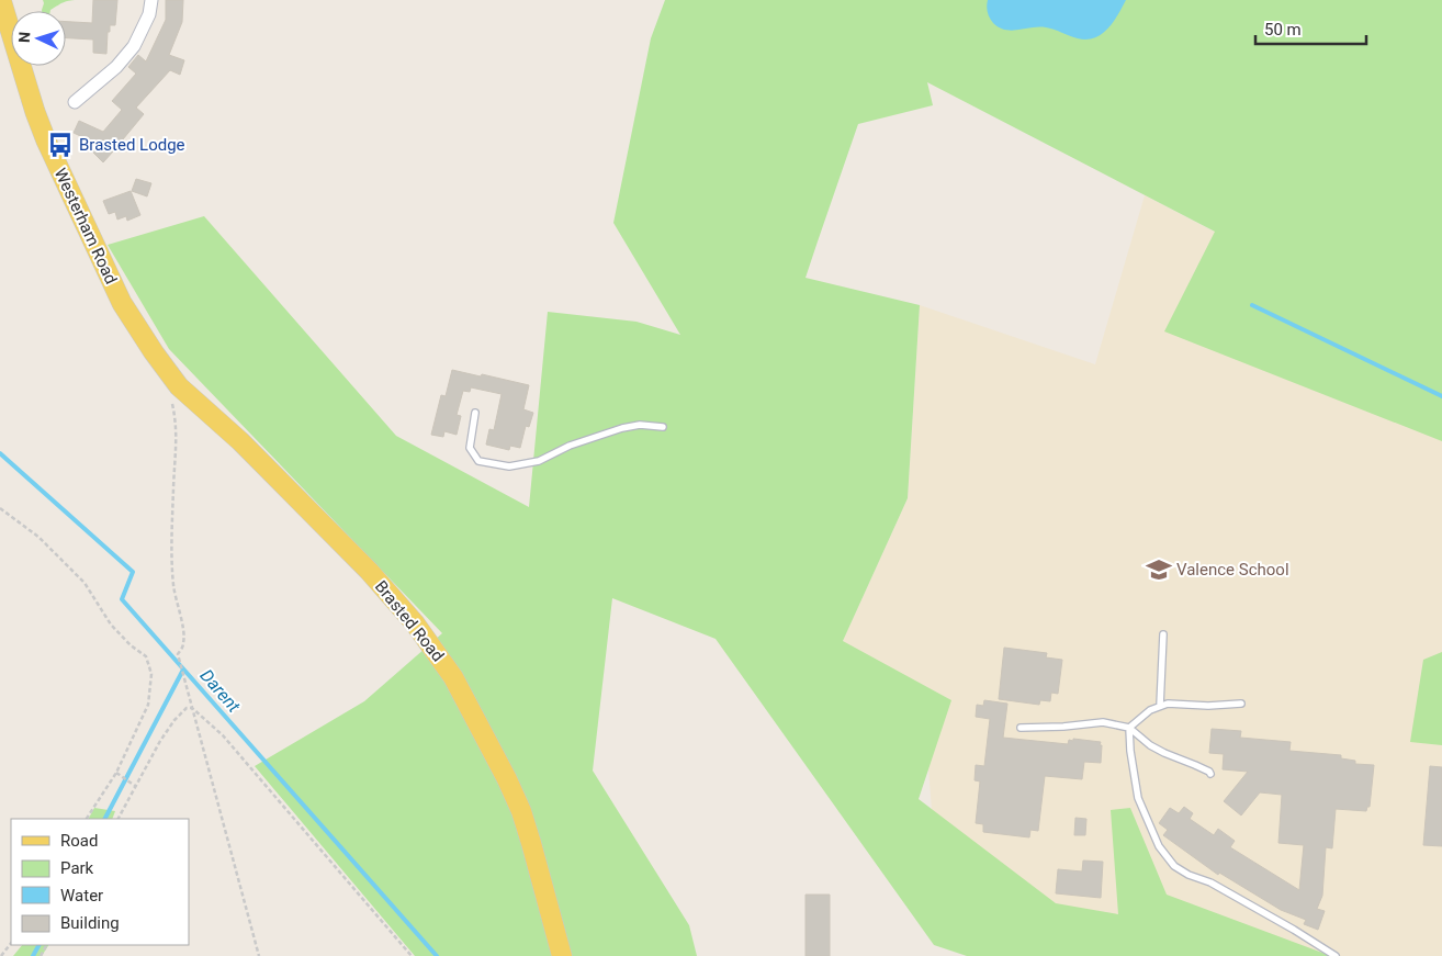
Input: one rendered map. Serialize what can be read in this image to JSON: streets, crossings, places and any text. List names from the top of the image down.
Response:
{
  "streets": {
    "main road": ["Westerham Road", "Brasted Road"]
  },
  "crossings": [
    ["Westerham Road", "Brasted Road"]
  ],
  "water": ["Darent"],
  "places": {
    "bus stop": ["Brasted Lodge"],
    "school or university": ["Valence School"]
  },
  "legend": [
    "Road",
    "Park",
    "Water",
    "Building"
  ],
  "scale_bar": "50 m",
  "north": "left"
}
